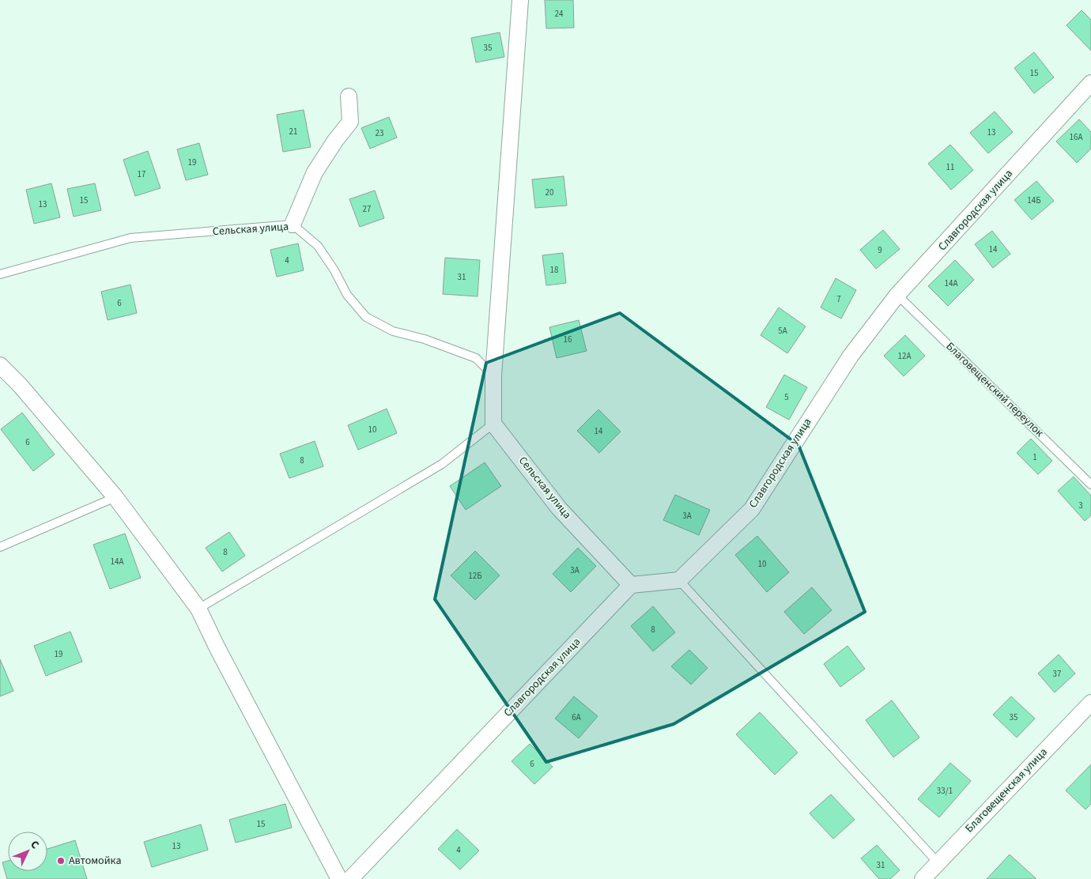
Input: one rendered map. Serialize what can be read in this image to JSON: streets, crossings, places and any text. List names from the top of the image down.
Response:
{
  "streets": {
    "street": ["Славгородская улица", "Сельская улица", "Благовещенская улица"],
    "lane": ["Благовещенский переулок"]
  },
  "crossings": [
    ["Славгородская улица", "Сельская улица"],
    ["Славгородская улица", "Благовещенский переулок"]
  ],
  "places": ["Автомойка"],
  "house_numbers": [
    "24",
    "35",
    "15",
    "21",
    "13",
    "23",
    "16А",
    "19",
    "11",
    "17",
    "20",
    "15",
    "14Б",
    "13",
    "27",
    "14",
    "9",
    "4",
    "18",
    "31",
    "14А",
    "7",
    "6",
    "5А",
    "16",
    "12А",
    "5",
    "10",
    "14",
    "6",
    "1",
    "8",
    "3",
    "3А",
    "8",
    "14А",
    "10",
    "3А",
    "12Б",
    "8",
    "19",
    "37",
    "6А",
    "35",
    "6",
    "33/1",
    "15",
    "13",
    "4",
    "31"
  ],
  "north": "top right"
}
